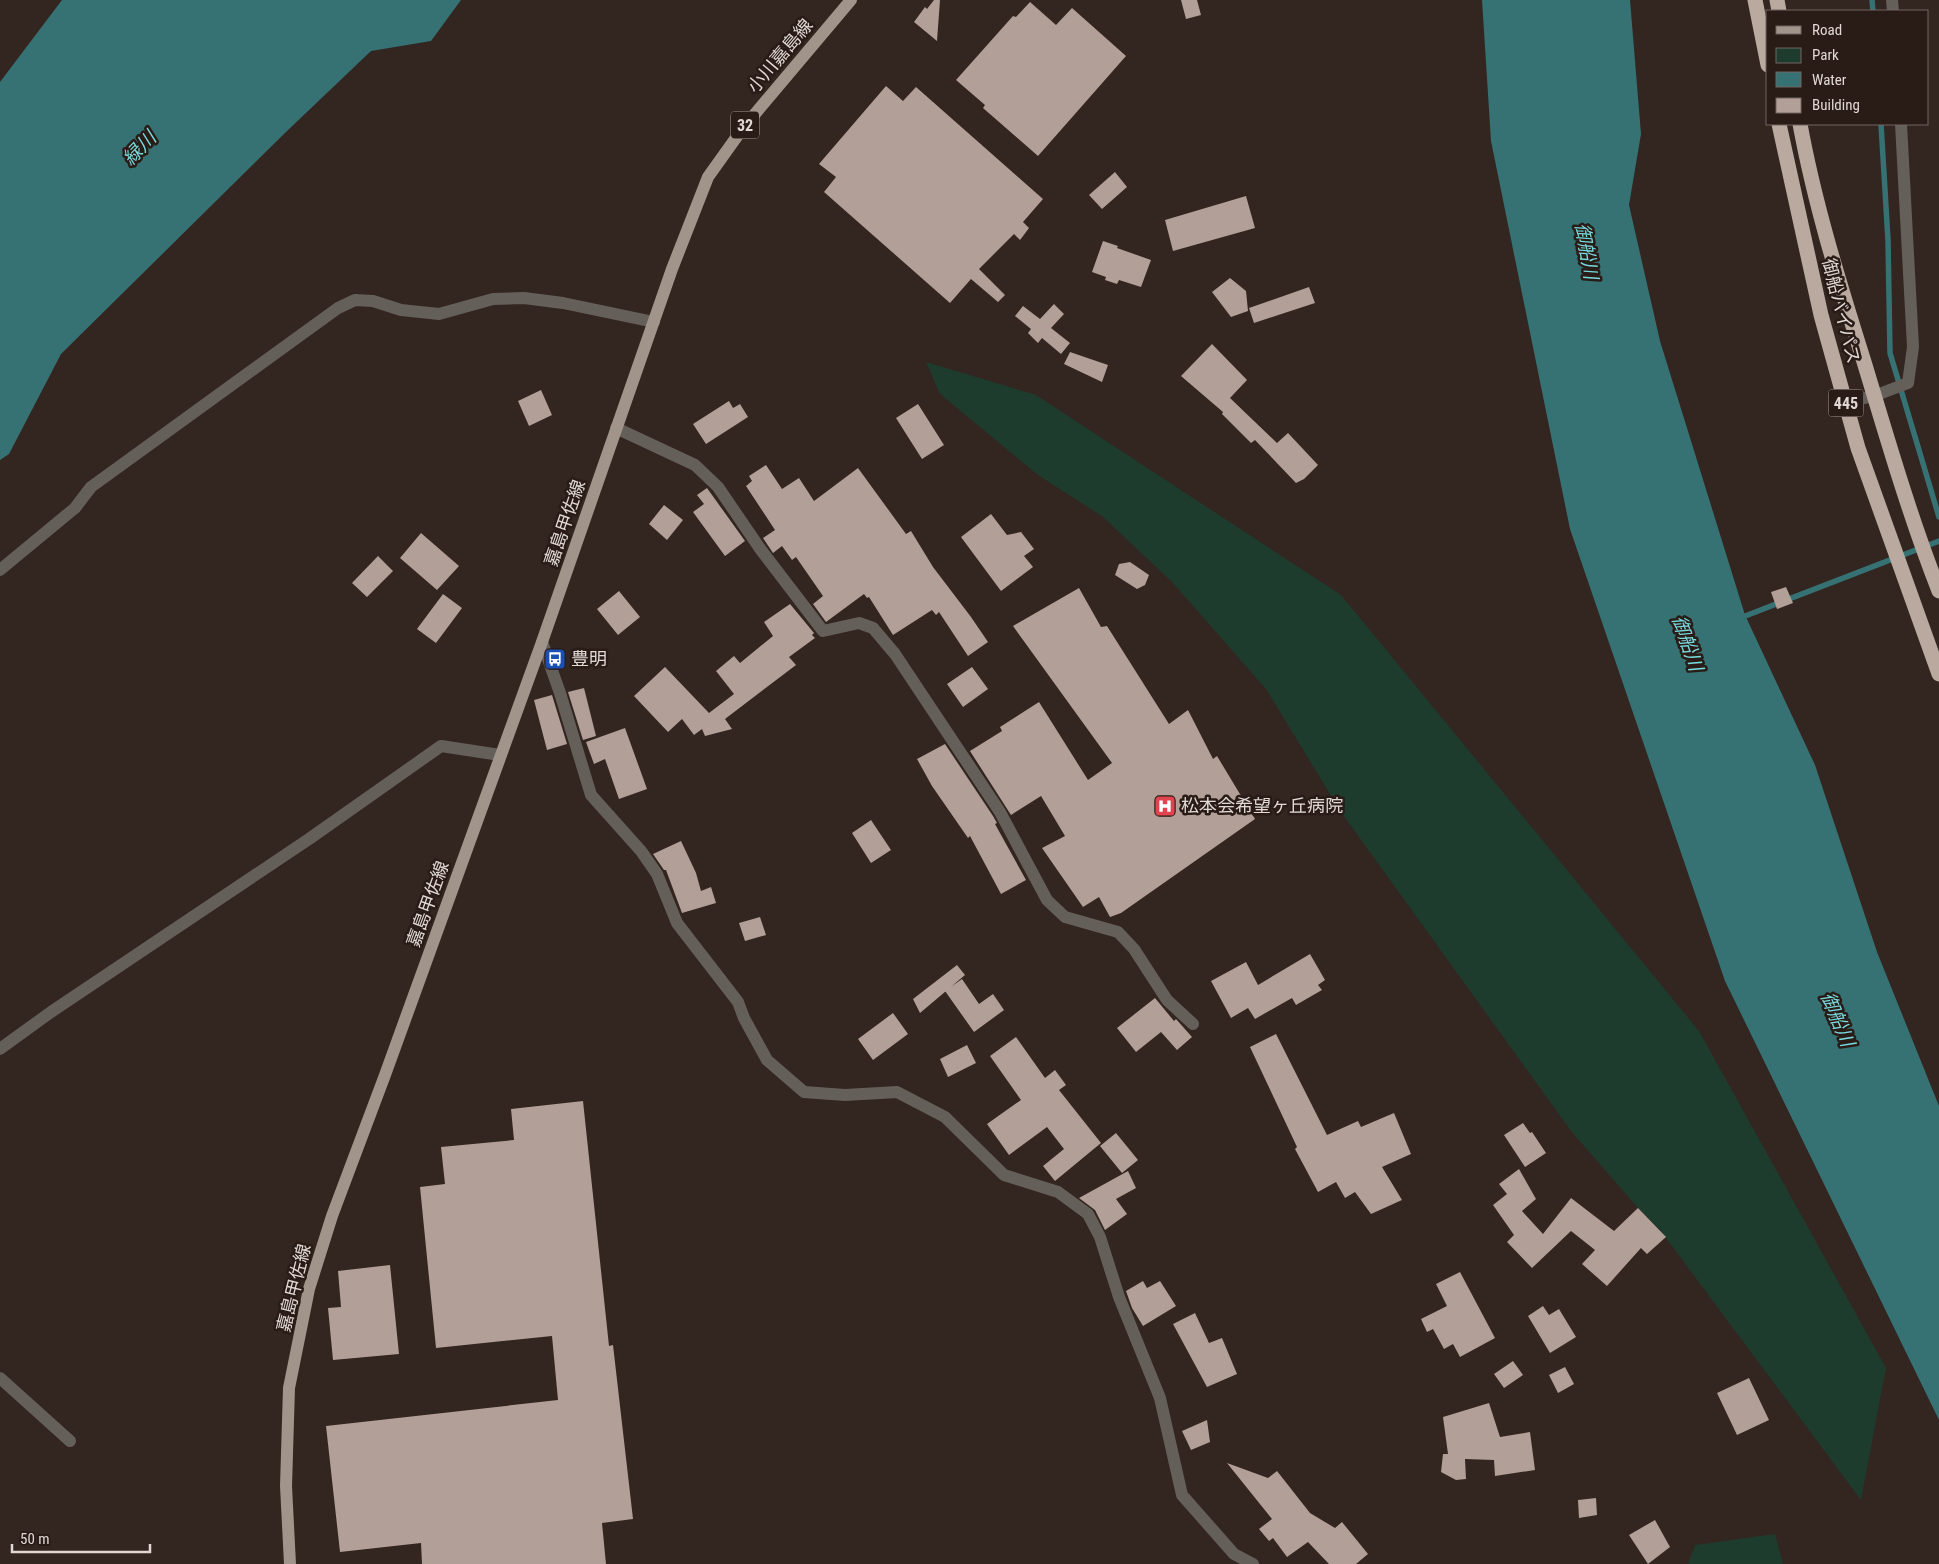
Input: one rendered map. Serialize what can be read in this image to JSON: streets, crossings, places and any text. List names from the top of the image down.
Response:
{
  "streets": {
    "highway": ["御船バイパス", "445"],
    "main road": ["小川嘉島線", "32", "嘉島甲佐線"]
  },
  "crossings": [
    ["小川嘉島線", "嘉島甲佐線"]
  ],
  "water": ["緑川", "御船川"],
  "places": {
    "bus stop": ["豊明"],
    "hospital": ["松本会希望ヶ丘病院"]
  },
  "legend": [
    "Road",
    "Park",
    "Water",
    "Building"
  ],
  "scale_bar": "50 m"
}
